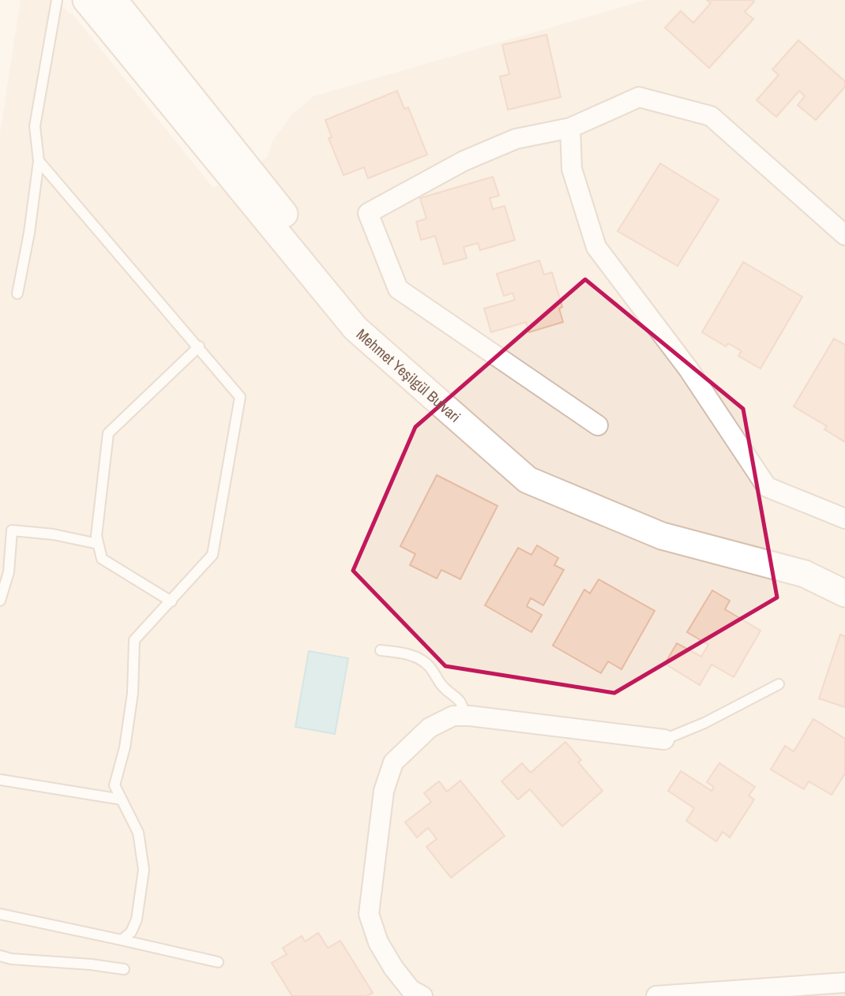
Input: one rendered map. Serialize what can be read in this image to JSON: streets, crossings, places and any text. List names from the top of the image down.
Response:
{
  "streets": {
    "main road": ["Mehmet Yeşilgül Bulvari"]
  }
}
